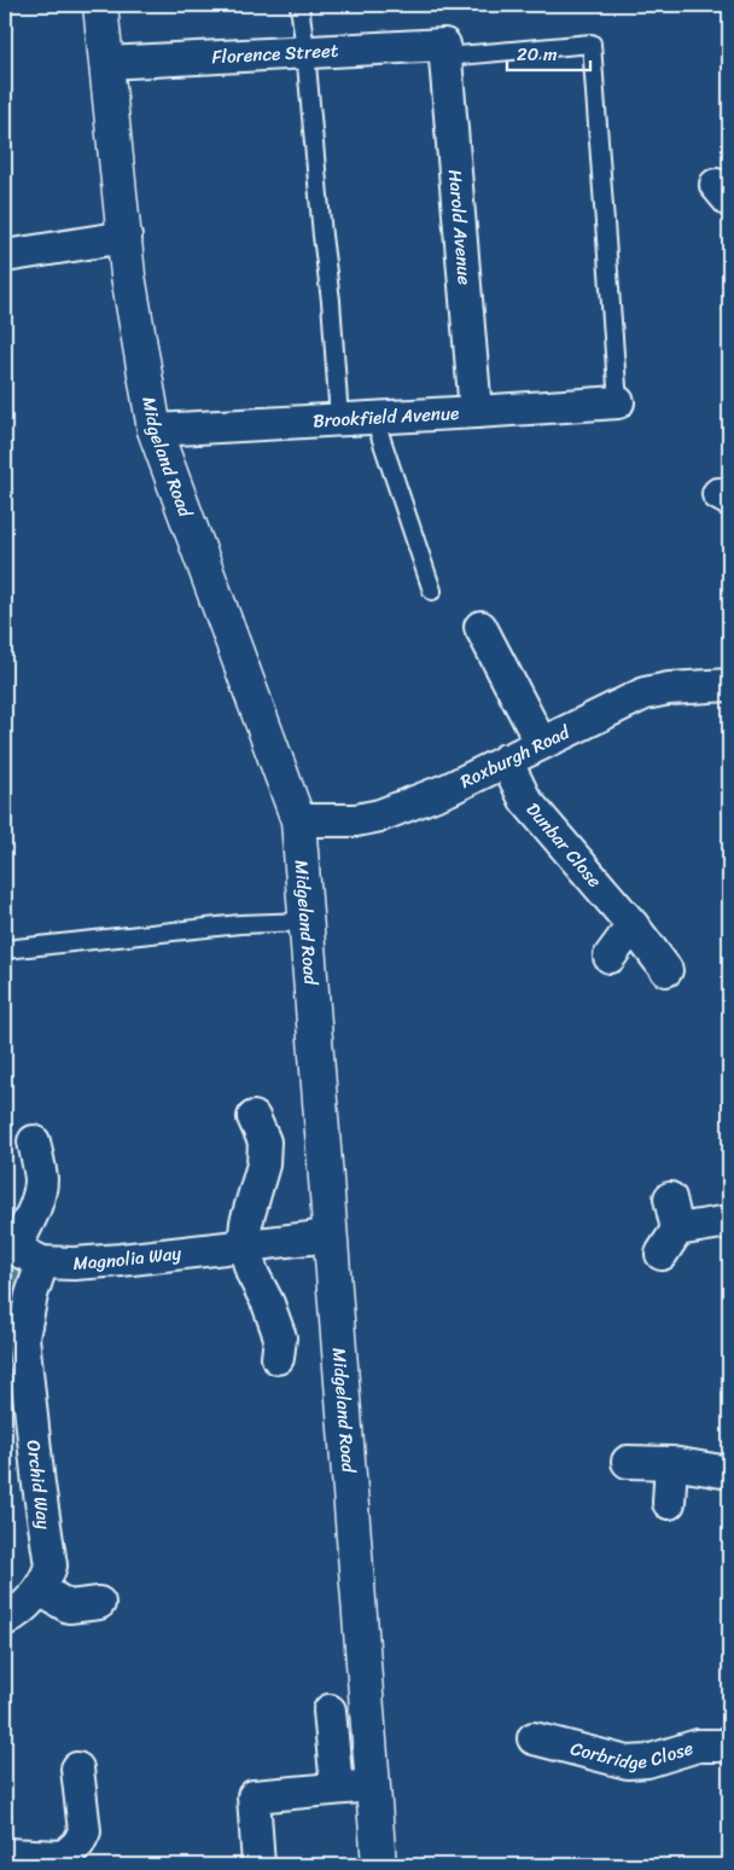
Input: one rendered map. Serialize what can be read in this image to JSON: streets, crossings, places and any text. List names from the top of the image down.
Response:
{
  "streets": {
    "street": [
      "Florence Street",
      "Harold Avenue",
      "Brookfield Avenue",
      "Midgeland Road",
      "Roxburgh Road",
      "Dunbar Close",
      "Magnolia Way",
      "Orchid Way",
      "Corbridge Close"
    ]
  },
  "crossings": [
    ["Florence Street", "Harold Avenue"],
    ["Florence Street", "Midgeland Road"],
    ["Harold Avenue", "Brookfield Avenue"],
    ["Brookfield Avenue", "Midgeland Road"],
    ["Midgeland Road", "Roxburgh Road"],
    ["Midgeland Road", "Magnolia Way"],
    ["Roxburgh Road", "Dunbar Close"],
    ["Magnolia Way", "Orchid Way"]
  ],
  "scale_bar": "20 m"
}
